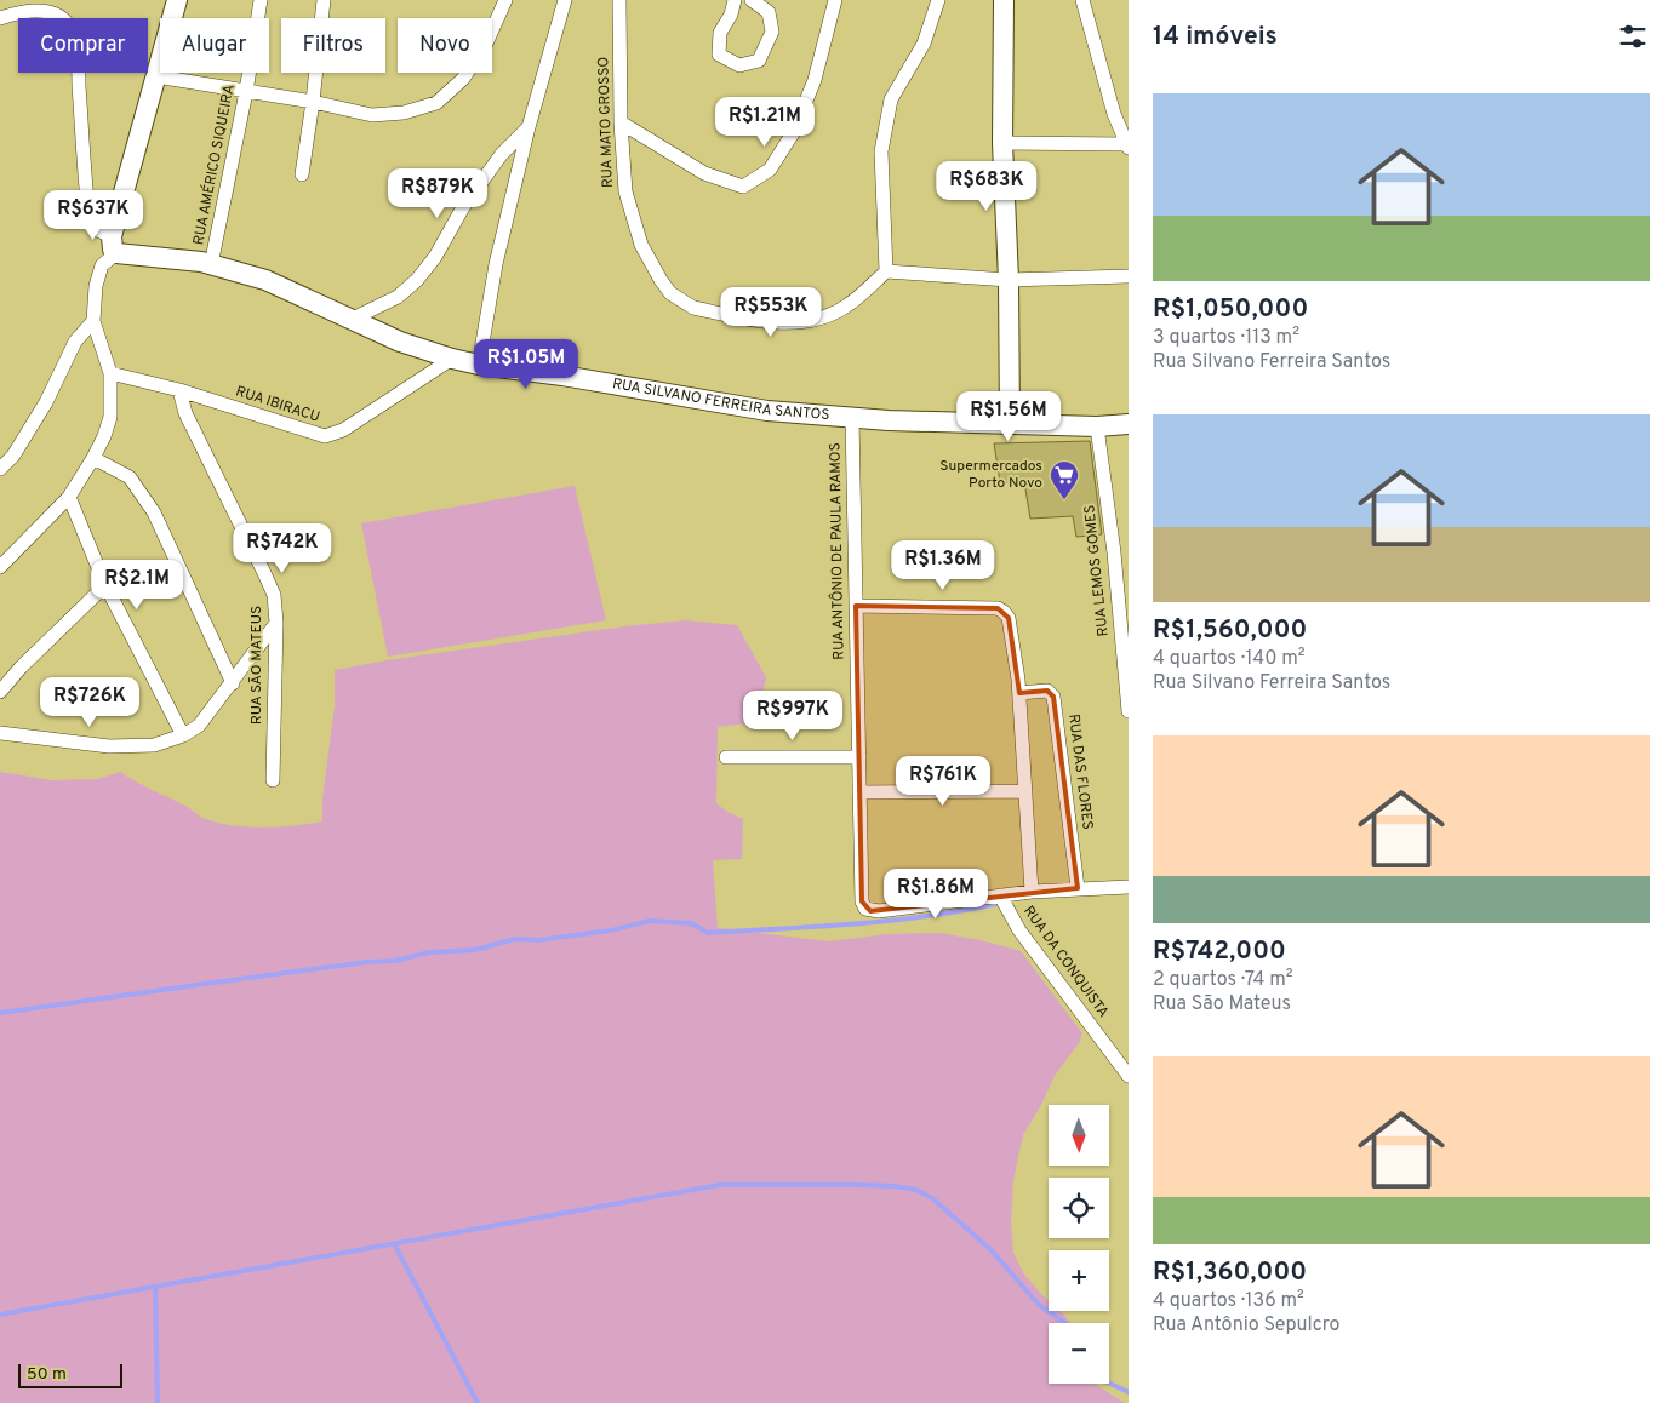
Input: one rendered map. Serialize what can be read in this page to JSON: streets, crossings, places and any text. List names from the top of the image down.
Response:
{
  "streets": {
    "street": [
      "RUA MATO GROSSO",
      "RUA AMÉRICO SIQUEIRA",
      "RUA SILVANO FERREIRA SANTOS",
      "RUA IBIRACU",
      "RUA ANTÔNIO DE PAULA RAMOS",
      "RUA LEMOS GOMES",
      "RUA SÃO MATEUS",
      "RUA DAS FLORES",
      "RUA DA CONQUISTA"
    ]
  },
  "crossings": [
    ["RUA AMÉRICO SIQUEIRA", "RUA SILVANO FERREIRA SANTOS"],
    ["RUA SILVANO FERREIRA SANTOS", "RUA IBIRACU"],
    ["RUA SILVANO FERREIRA SANTOS", "RUA ANTÔNIO DE PAULA RAMOS"],
    ["RUA SILVANO FERREIRA SANTOS", "RUA LEMOS GOMES"],
    ["RUA IBIRACU", "RUA SÃO MATEUS"],
    ["RUA ANTÔNIO DE PAULA RAMOS", "RUA DA CONQUISTA"]
  ],
  "places": {
    "supermarket": ["Supermercados Porto Novo"]
  },
  "scale_bar": "50 m",
  "north": "bottom",
  "page": {
    "heading": "14 imóveis",
    "chip": [
      "Comprar",
      "Alugar",
      "Filtros",
      "Novo"
    ],
    "list": [
      {
        "name": "R$1,050,000",
        "note": "3 quartos · 113 m² · Rua Silvano Ferreira Santos"
      },
      {
        "name": "R$1,560,000",
        "note": "4 quartos · 140 m² · Rua Silvano Ferreira Santos"
      },
      {
        "name": "R$742,000",
        "note": "2 quartos · 74 m² · Rua São Mateus"
      },
      {
        "name": "R$1,360,000",
        "note": "4 quartos · 136 m² · Rua Antônio Sepulcro"
      }
    ],
    "price": [
      "R$1.21M",
      "R$683K",
      "R$879K",
      "R$637K",
      "R$553K",
      "R$1.05M",
      "R$1.56M",
      "R$742K",
      "R$1.36M",
      "R$2.1M",
      "R$726K",
      "R$997K",
      "R$761K",
      "R$1.86M"
    ],
    "map_buttons": ["+", "−"],
    "scale": "50 m"
  }
}
